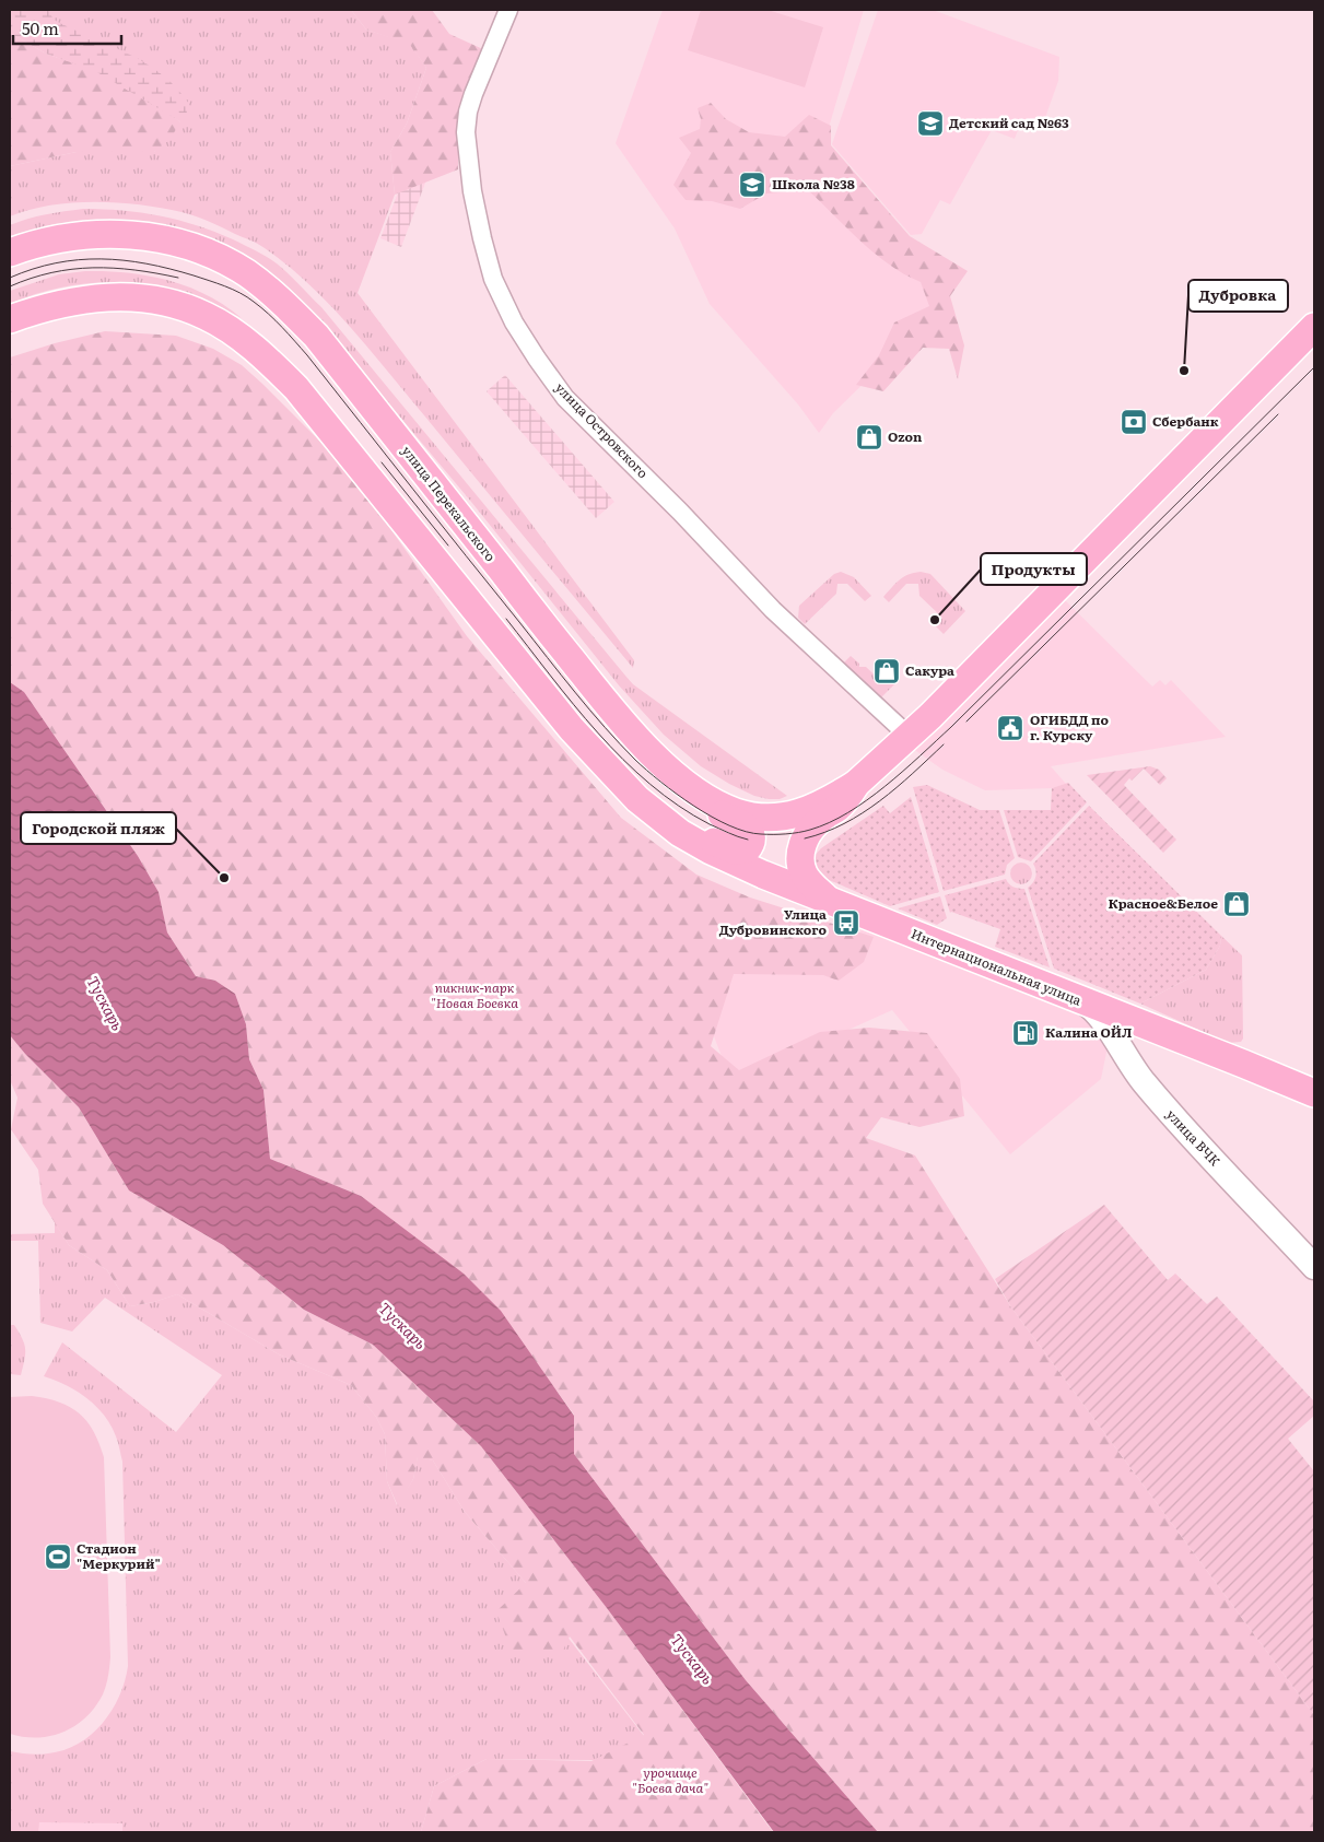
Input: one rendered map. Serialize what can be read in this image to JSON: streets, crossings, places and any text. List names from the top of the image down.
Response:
{
  "streets": {
    "main road": ["улица Перекальского", "Интернациональная улица", "улица ВЧК"],
    "street": ["улица Островского"]
  },
  "crossings": [
    ["Интернациональная улица", "улица ВЧК"]
  ],
  "water": ["Тускарь"],
  "parks": ["пикник-парк \"Новая Боевка", "урочище \"Боева дача\""],
  "places": {
    "school or university": ["Детский сад №63", "Школа №38"],
    "other": ["Дубровка", "Продукты", "Городской пляж"],
    "bank": ["Сбербанк"],
    "shop": ["Ozon", "Сакура", "Красное&Белое"],
    "public building": ["ОГИБДД по г. Курску"],
    "bus stop": ["Улица Дубровинского"],
    "fuel station": ["Калина ОЙЛ"],
    "sports": ["Стадион \"Меркурий\""]
  },
  "scale_bar": "50 m"
}
